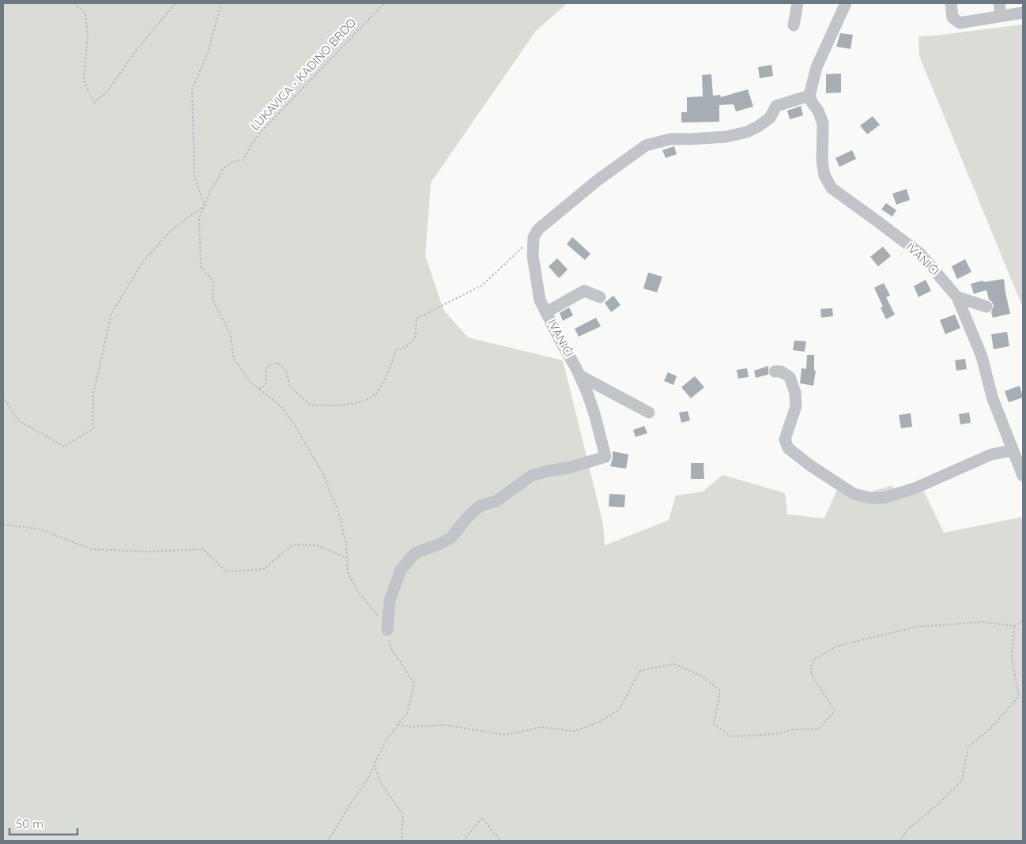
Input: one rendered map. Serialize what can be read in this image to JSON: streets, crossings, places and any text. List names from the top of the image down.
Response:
{
  "streets": {
    "street": ["IVANIĆI"],
    "path": ["LUKAVICA - KADINO BRDO"]
  },
  "crossings": [
    ["LUKAVICA - KADINO BRDO", "IVANIĆI"]
  ],
  "scale_bar": "50 m"
}
